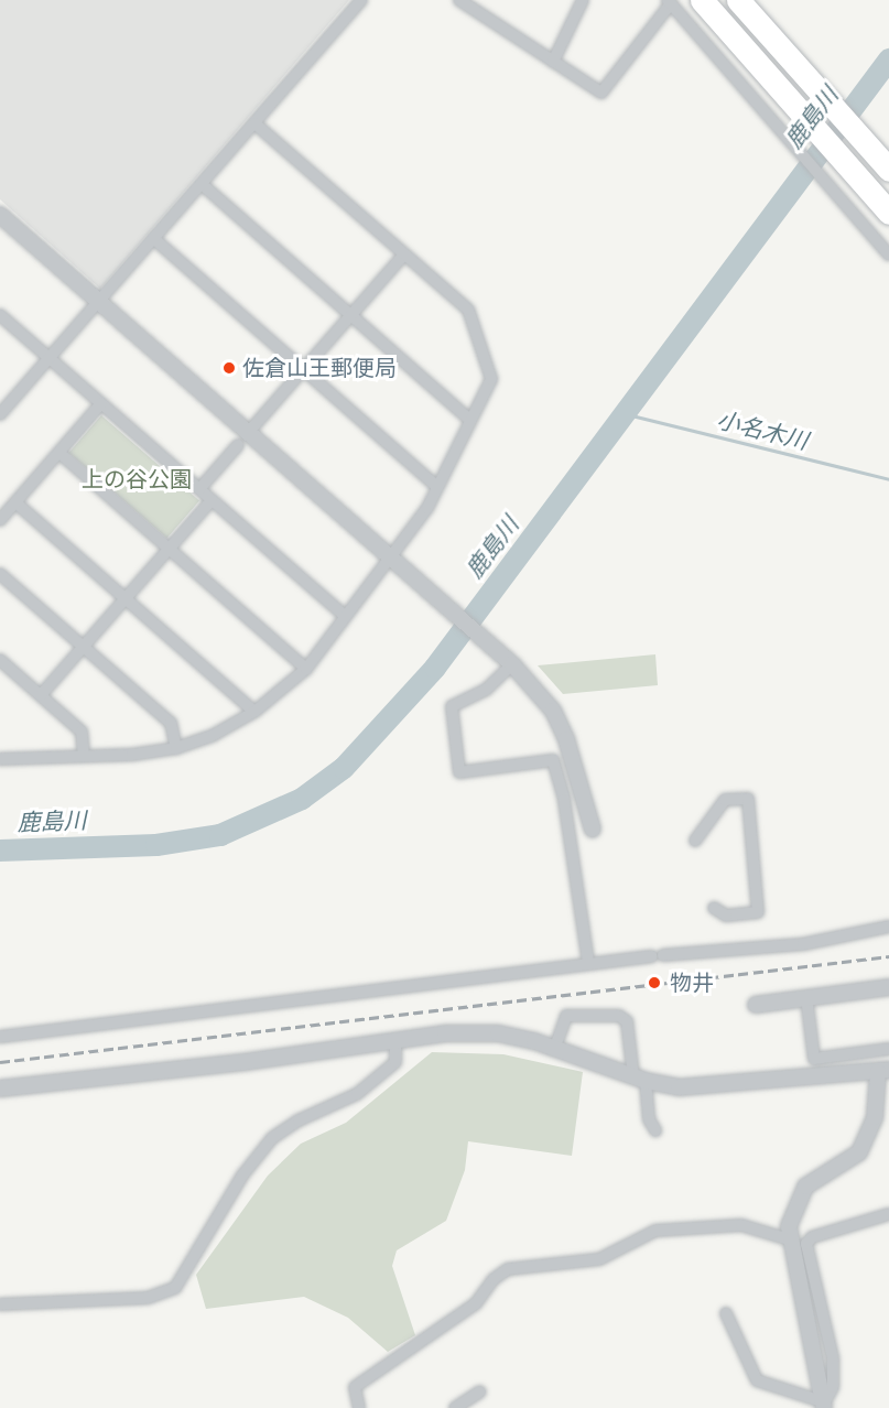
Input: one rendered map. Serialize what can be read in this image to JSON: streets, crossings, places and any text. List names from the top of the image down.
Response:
{
  "water": ["鹿島川", "小名木川"],
  "parks": ["上の谷公園"],
  "places": ["佐倉山王郵便局", "物井"]
}
